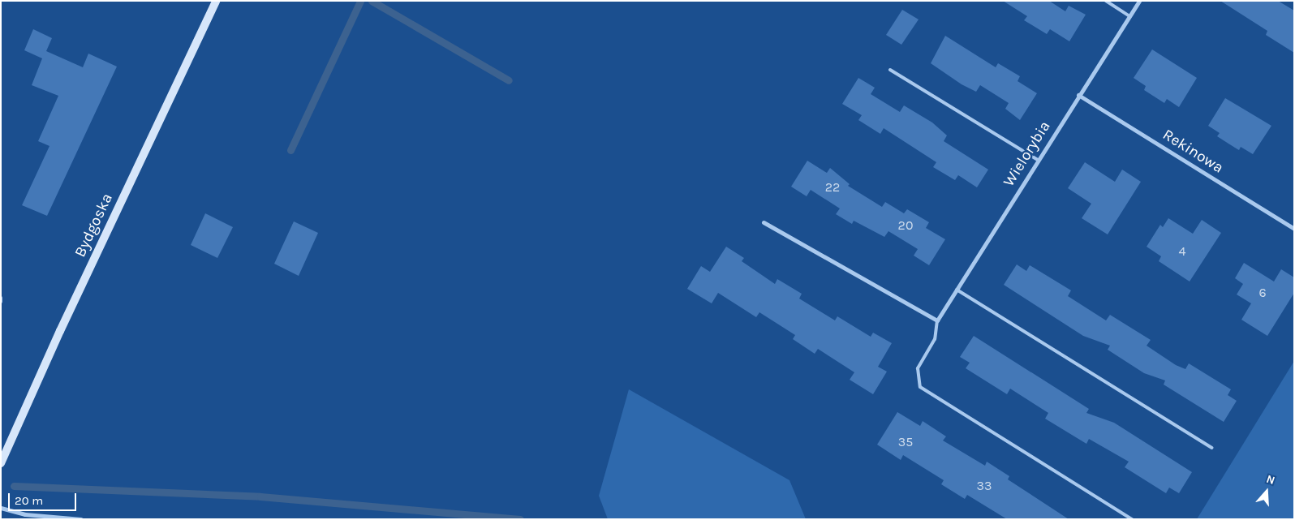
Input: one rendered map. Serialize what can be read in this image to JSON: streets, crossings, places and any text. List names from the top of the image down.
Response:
{
  "streets": {
    "street": ["Rekinowa", "Wielorybia", "Bydgoska"]
  },
  "crossings": [
    ["Rekinowa", "Wielorybia"]
  ],
  "house_numbers": [
    "22",
    "20",
    "4",
    "6",
    "35",
    "33"
  ],
  "scale_bar": "20 m",
  "north": "top"
}
